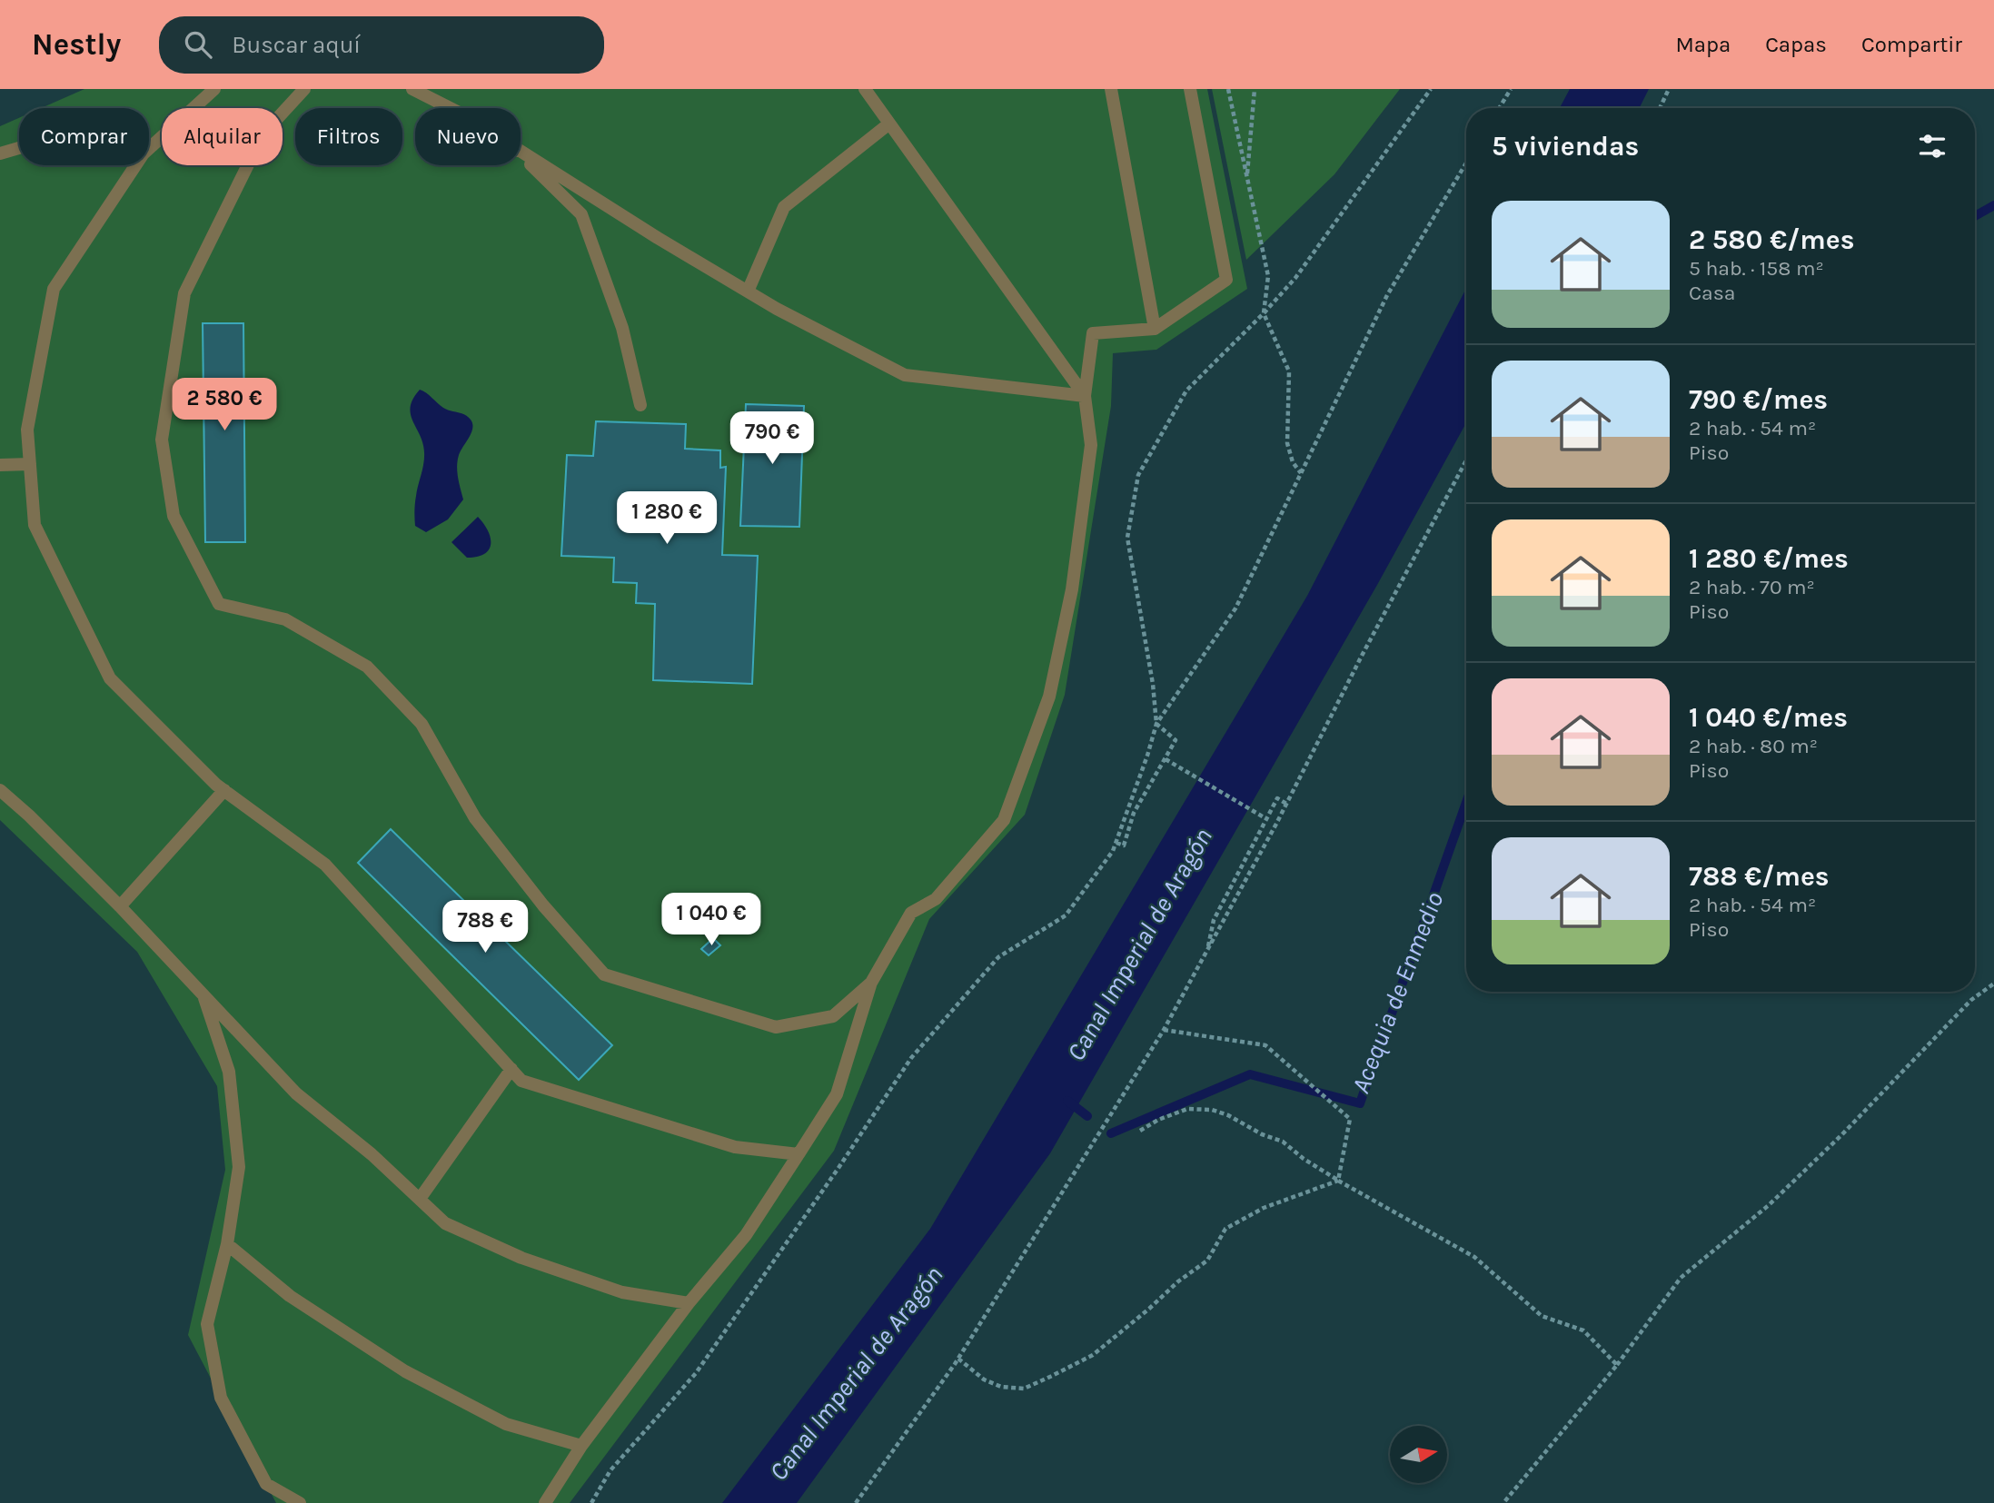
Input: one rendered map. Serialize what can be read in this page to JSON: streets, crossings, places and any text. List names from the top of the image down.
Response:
{
  "water": ["Canal Imperial de Aragón", "Acequia de Enmedio"],
  "north": "right",
  "page": {
    "header": "Nestly",
    "search": "Buscar aquí",
    "nav": ["Mapa", "Capas", "Compartir"],
    "chip": [
      "Comprar",
      "Alquilar",
      "Filtros",
      "Nuevo"
    ],
    "heading": "5 viviendas",
    "list": [
      {
        "name": "2 580 €/mes",
        "note": "5 hab. · 158 m² · Casa"
      },
      {
        "name": "790 €/mes",
        "note": "2 hab. · 54 m² · Piso"
      },
      {
        "name": "1 280 €/mes",
        "note": "2 hab. · 70 m² · Piso"
      },
      {
        "name": "1 040 €/mes",
        "note": "2 hab. · 80 m² · Piso"
      },
      {
        "name": "788 €/mes",
        "note": "2 hab. · 54 m² · Piso"
      }
    ],
    "price": [
      "2 580 €",
      "790 €",
      "1 280 €",
      "1 040 €",
      "788 €"
    ]
  }
}
